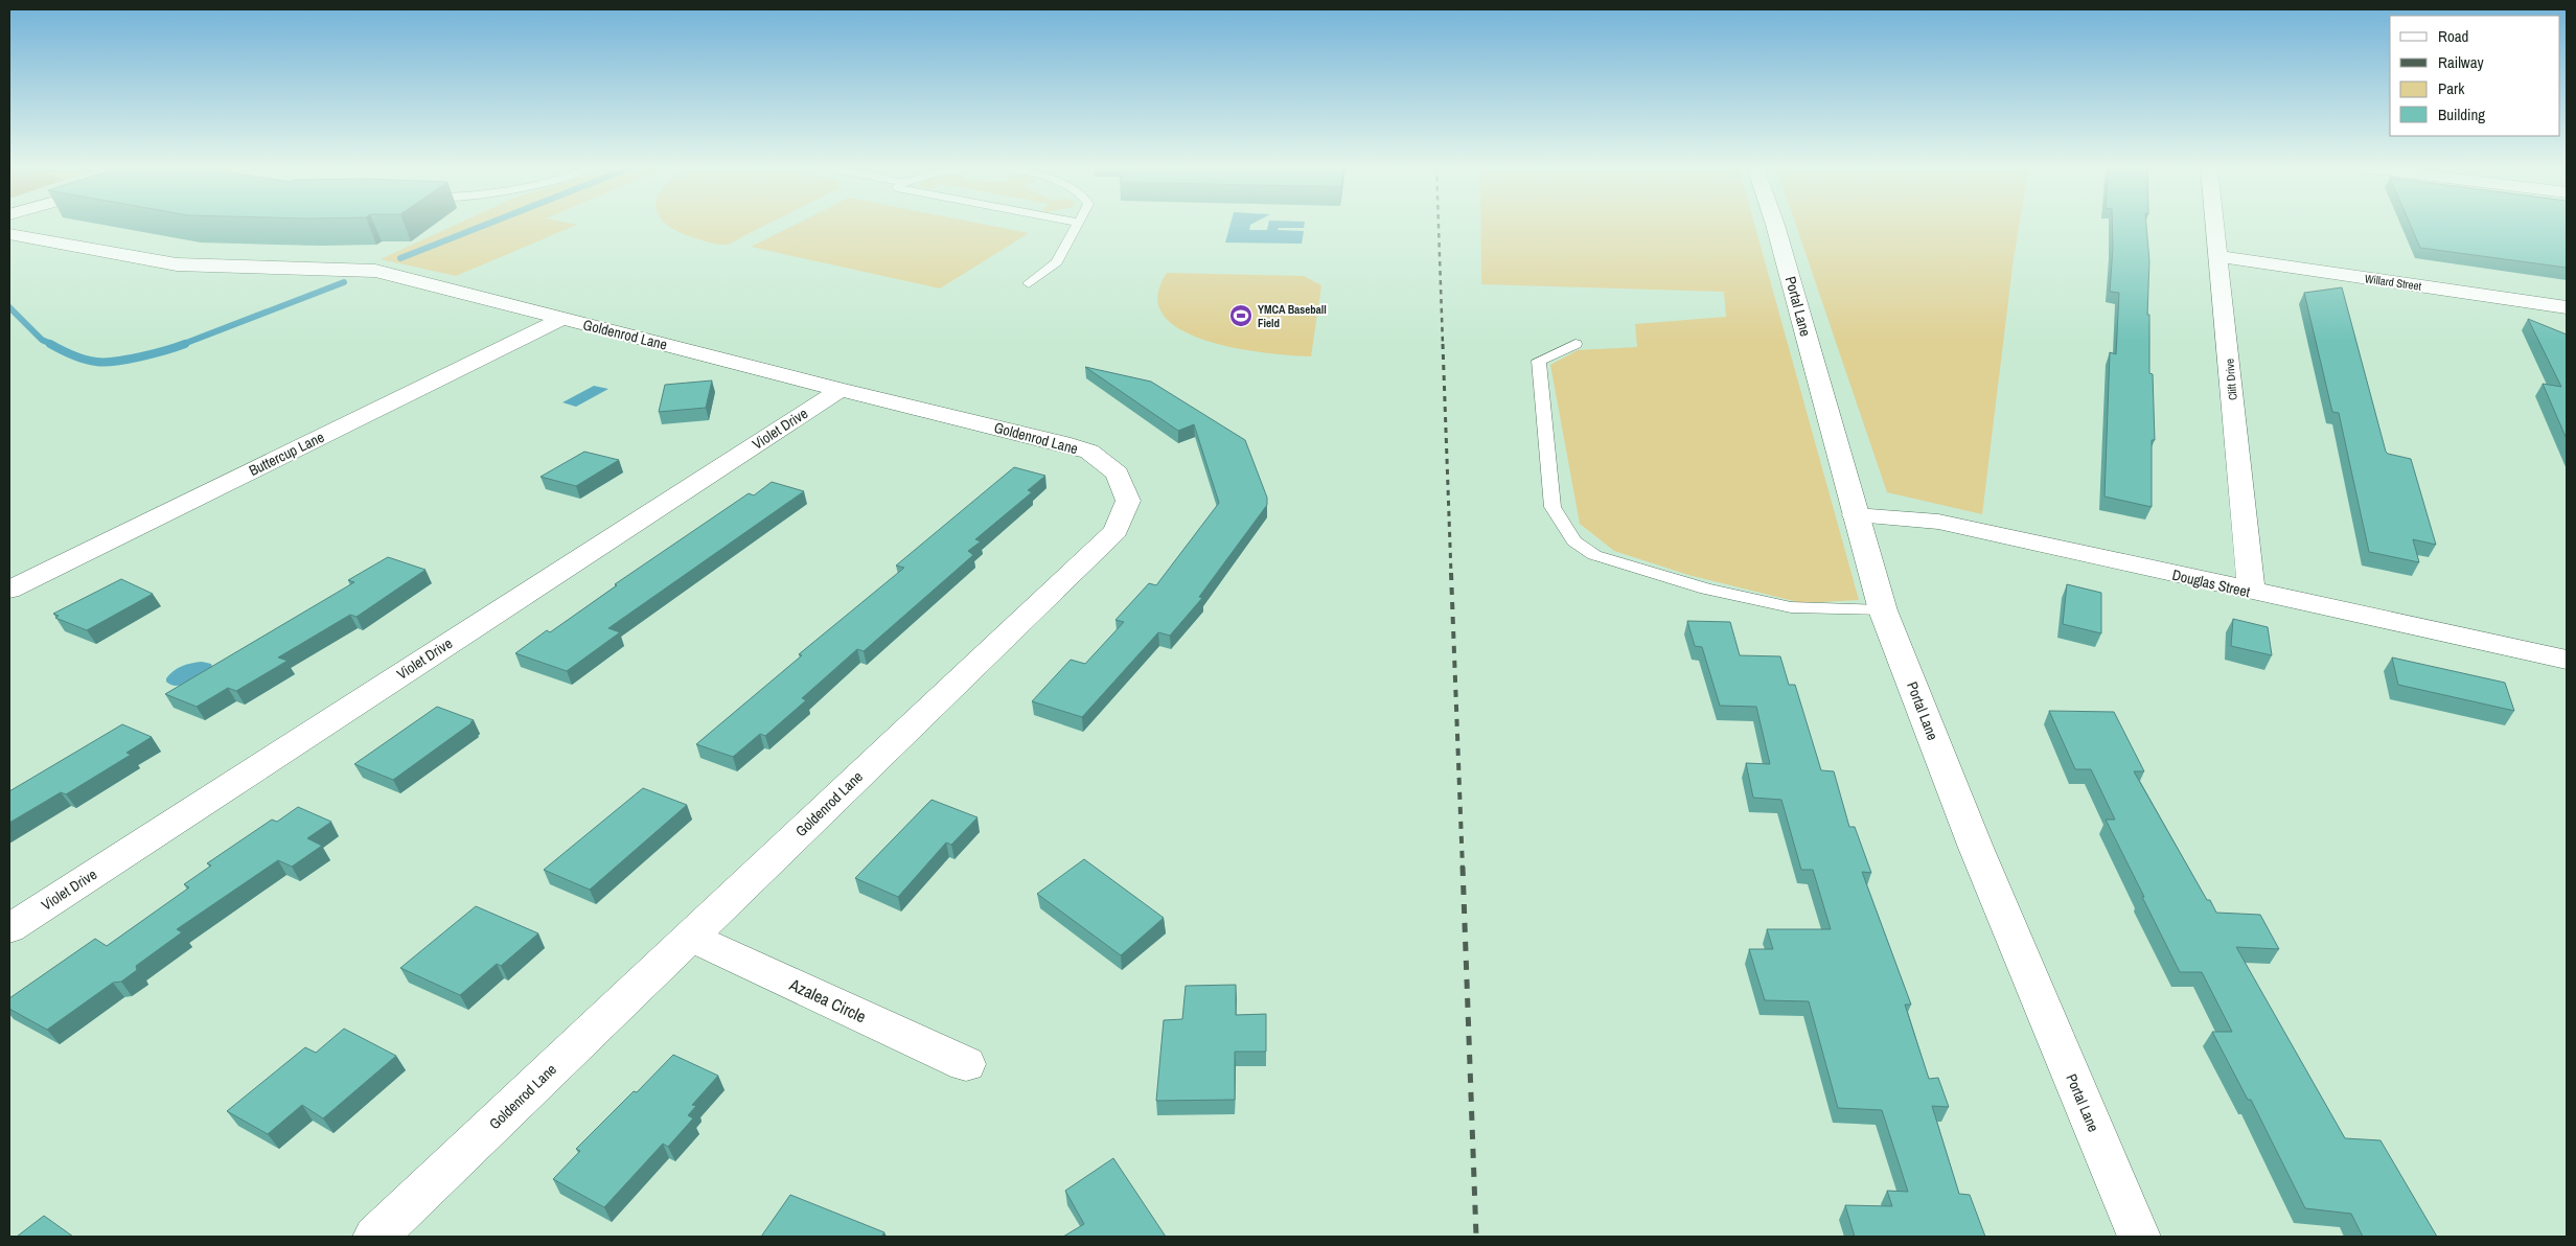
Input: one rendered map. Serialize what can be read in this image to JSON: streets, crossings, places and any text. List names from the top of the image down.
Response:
{
  "streets": {
    "street": [
      "Willard Street",
      "Portal Lane",
      "Goldenrod Lane",
      "Clift Drive",
      "Violet Drive",
      "Buttercup Lane",
      "Douglas Street",
      "Azalea Circle"
    ]
  },
  "crossings": [
    ["Willard Street", "Clift Drive"],
    ["Portal Lane", "Douglas Street"],
    ["Goldenrod Lane", "Violet Drive"],
    ["Goldenrod Lane", "Buttercup Lane"],
    ["Goldenrod Lane", "Azalea Circle"],
    ["Clift Drive", "Douglas Street"]
  ],
  "places": {
    "sports": ["YMCA Baseball Field"]
  },
  "legend": [
    "Road",
    "Railway",
    "Park",
    "Building"
  ]
}
